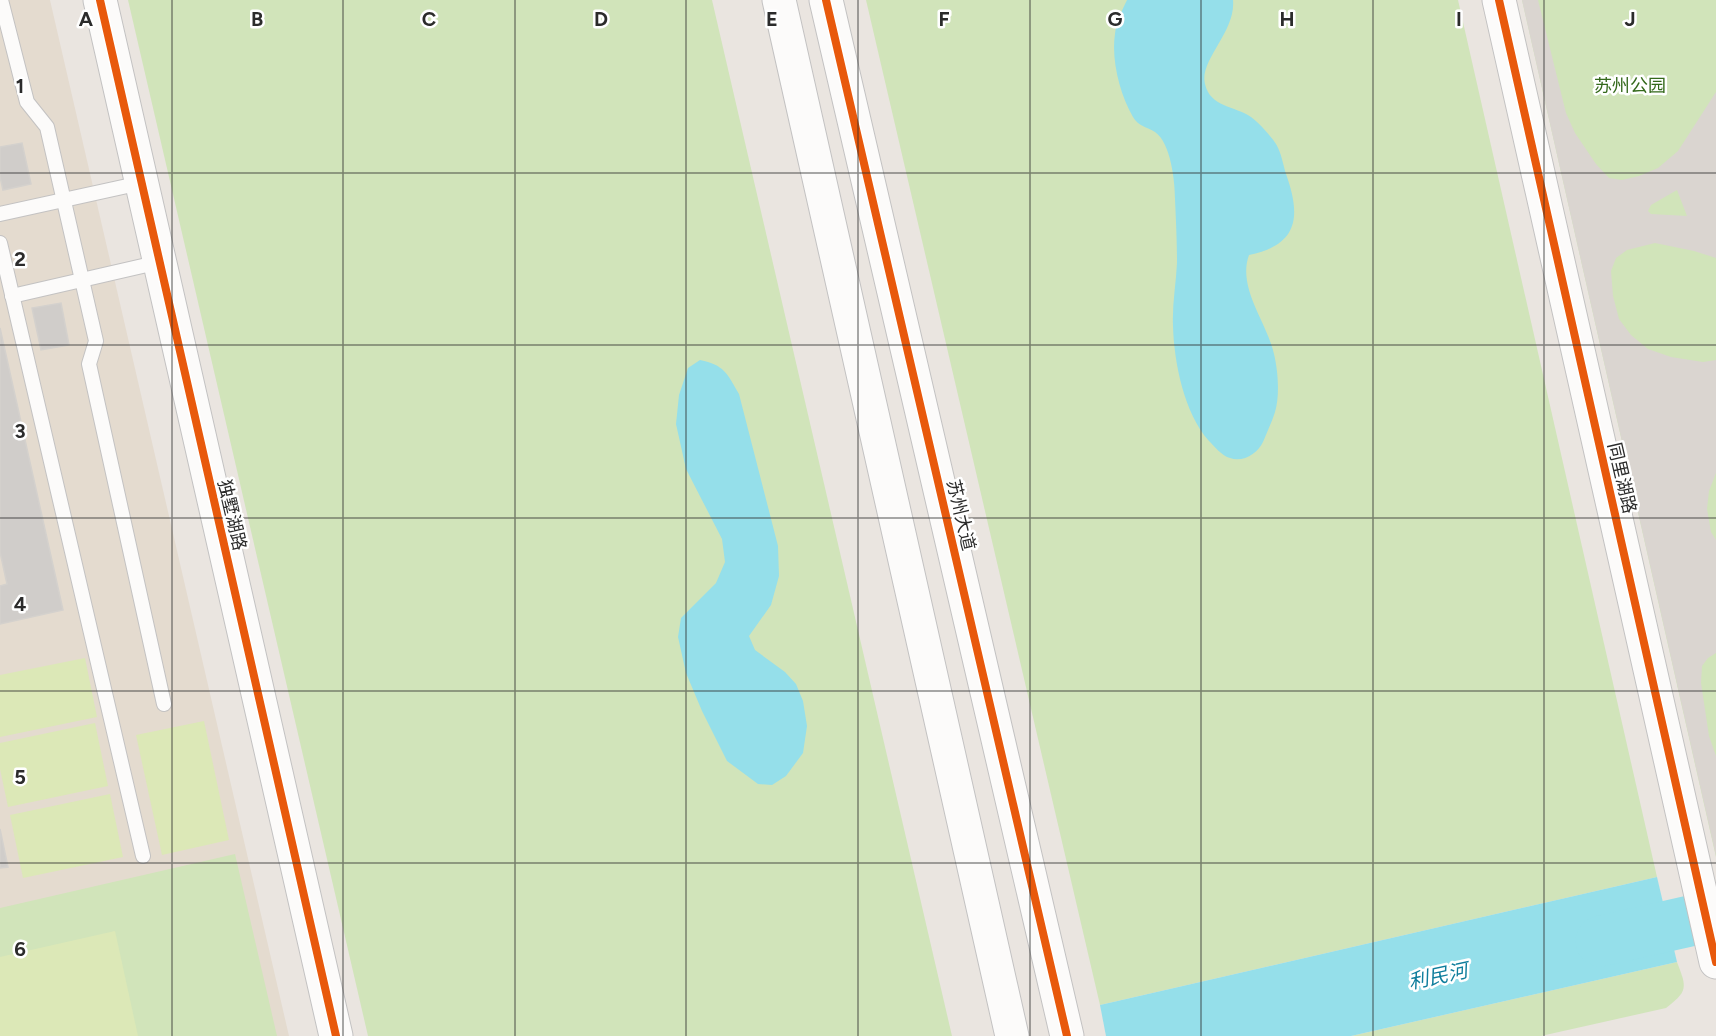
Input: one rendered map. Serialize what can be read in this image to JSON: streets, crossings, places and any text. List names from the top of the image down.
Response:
{
  "streets": {
    "street": ["同里湖路", "独墅湖路", "苏州大道"]
  },
  "water": ["利民河"],
  "parks": ["苏州公园"],
  "grid": {
    "columns": [
      "A",
      "B",
      "C",
      "D",
      "E",
      "F",
      "G",
      "H",
      "I",
      "J"
    ],
    "rows": [
      "1",
      "2",
      "3",
      "4",
      "5",
      "6"
    ]
  }
}
